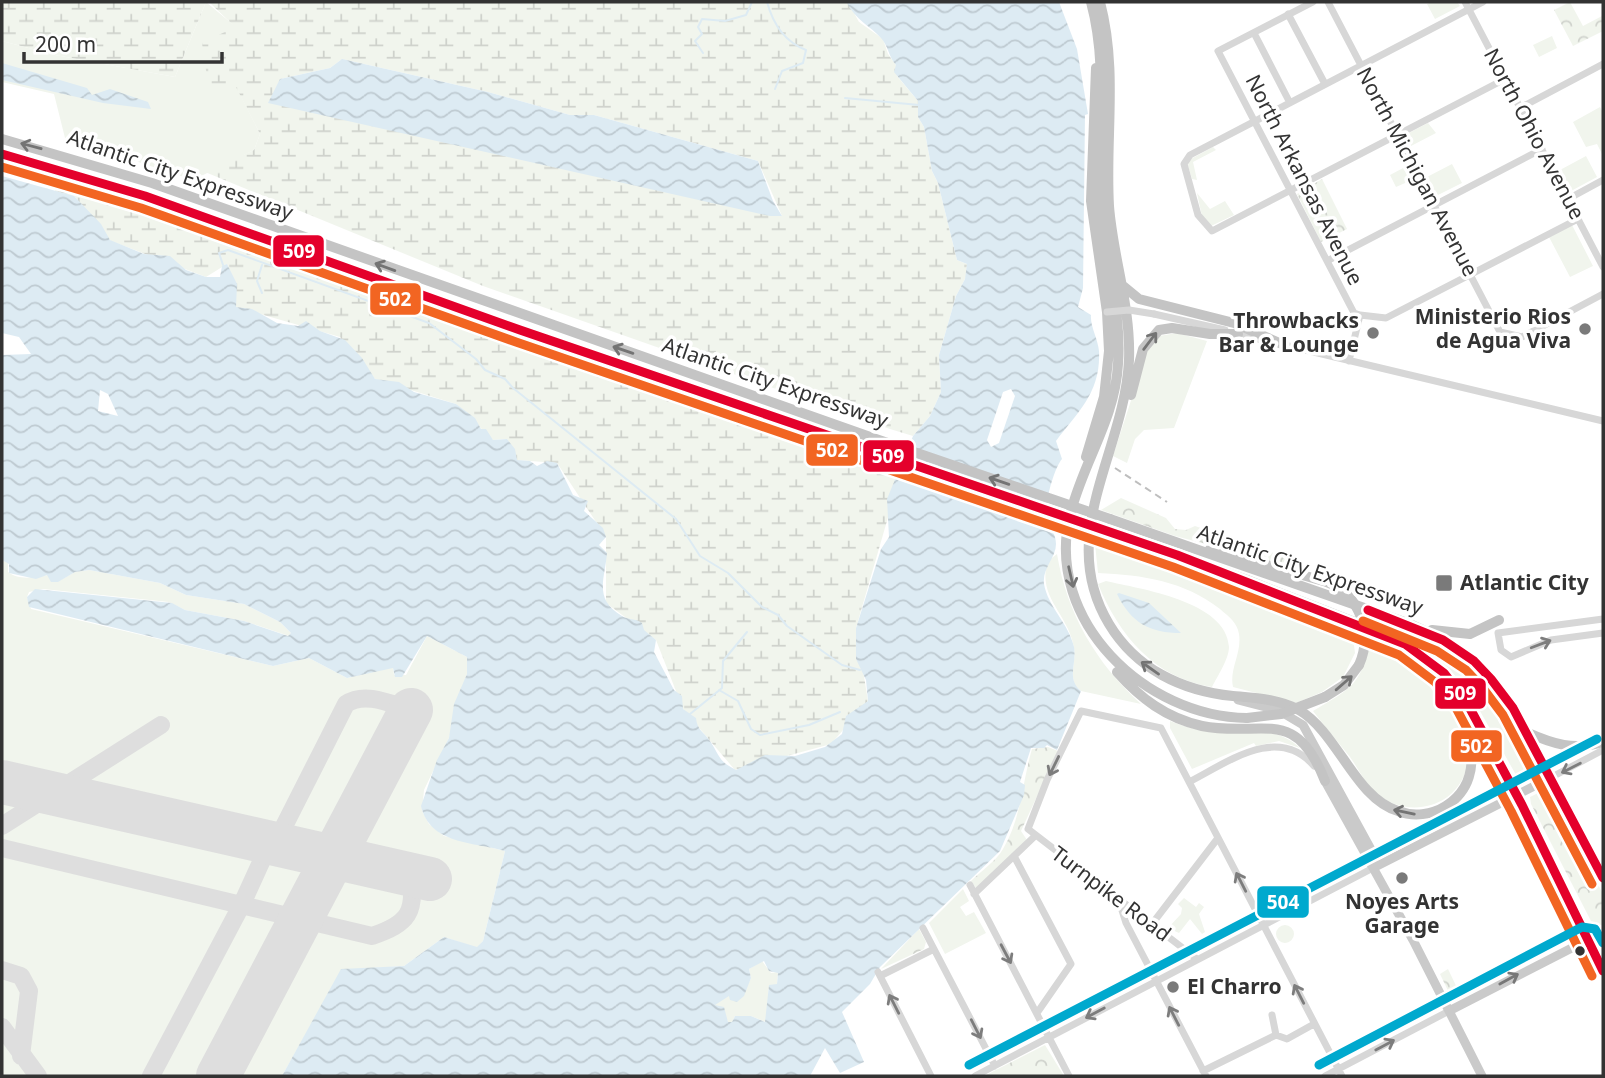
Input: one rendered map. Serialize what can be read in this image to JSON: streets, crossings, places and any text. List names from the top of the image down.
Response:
{
  "streets": {
    "highway": ["Atlantic City Expressway"],
    "street": [
      "North Ohio Avenue",
      "North Michigan Avenue",
      "North Arkansas Avenue",
      "Turnpike Road"
    ]
  },
  "places": {
    "other": [
      "Ministerio Rios de Agua Viva",
      "Throwbacks Bar & Lounge",
      "Noyes Arts Garage",
      "El Charro"
    ],
    "transit": ["Atlantic City"]
  },
  "lines": ["transit line 509", "transit line 502", "transit line 504"],
  "scale_bar": "200 m"
}
